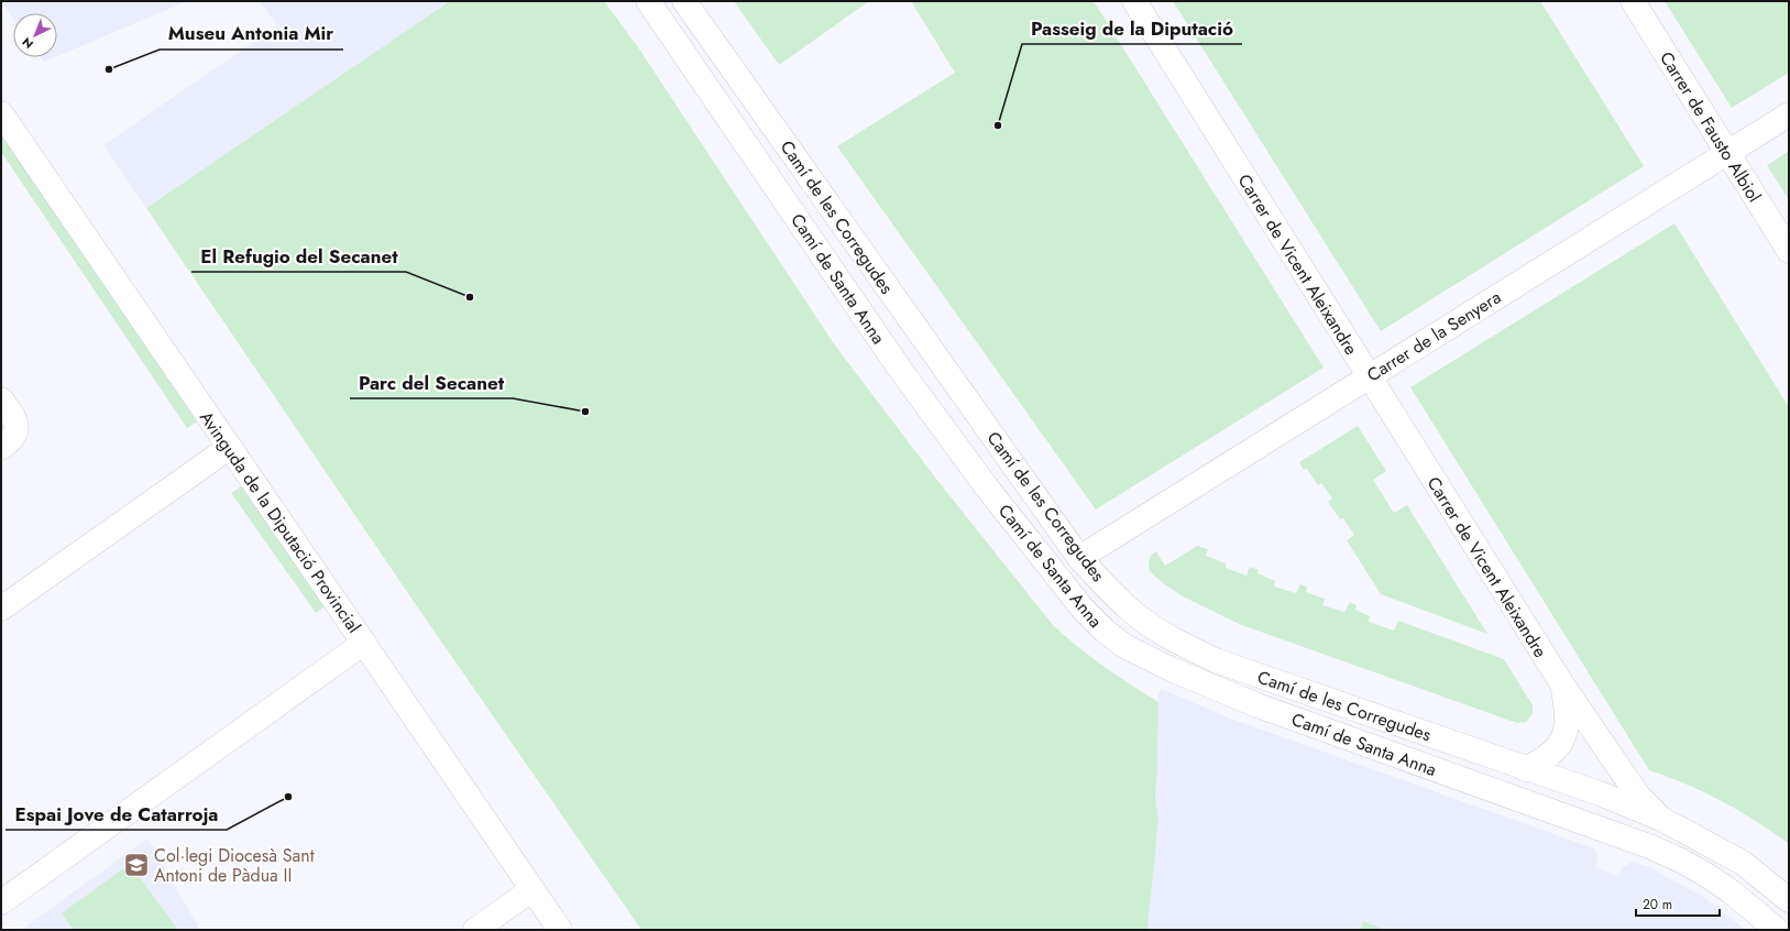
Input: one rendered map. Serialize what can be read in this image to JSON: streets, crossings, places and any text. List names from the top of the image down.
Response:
{
  "streets": {
    "street": [
      "Carrer de Fausto Albiol",
      "Camí de les Corregudes",
      "Carrer de Vicent Aleixandre",
      "Camí de Santa Anna",
      "Carrer de la Senyera",
      "Avinguda de la Diputació Provincial"
    ]
  },
  "crossings": [
    ["Carrer de Fausto Albiol", "Carrer de la Senyera"],
    ["Camí de les Corregudes", "Carrer de Vicent Aleixandre"],
    ["Camí de les Corregudes", "Carrer de la Senyera"],
    ["Carrer de Vicent Aleixandre", "Carrer de la Senyera"]
  ],
  "places": {
    "other": [
      "Museu Antonia Mir",
      "Passeig de la Diputació",
      "El Refugio del Secanet",
      "Parc del Secanet",
      "Espai Jove de Catarroja"
    ],
    "school or university": ["Col·legi Diocesà Sant Antoni de Pàdua II"]
  },
  "scale_bar": "20 m",
  "north": "bottom left"
}
